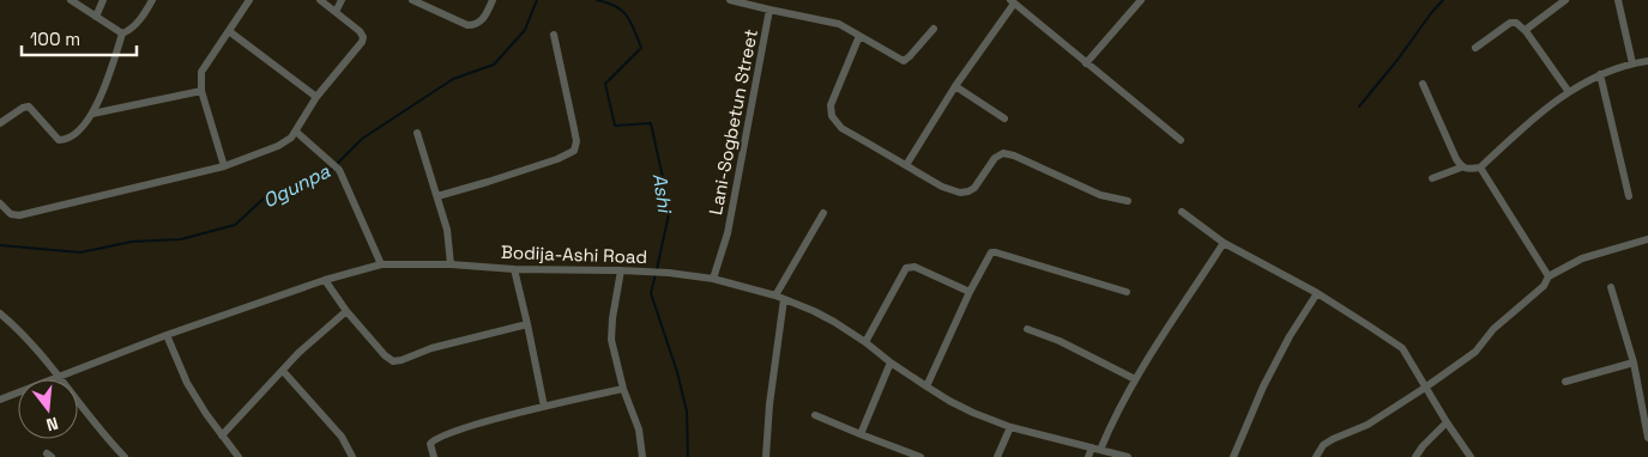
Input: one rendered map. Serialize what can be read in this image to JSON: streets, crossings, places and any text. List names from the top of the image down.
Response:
{
  "streets": {
    "street": ["Lani-Sogbetun Street", "Bodija-Ashi Road"]
  },
  "crossings": [
    ["Lani-Sogbetun Street", "Bodija-Ashi Road"]
  ],
  "water": ["Ogunpa", "Ashi"],
  "scale_bar": "100 m",
  "north": "bottom"
}
